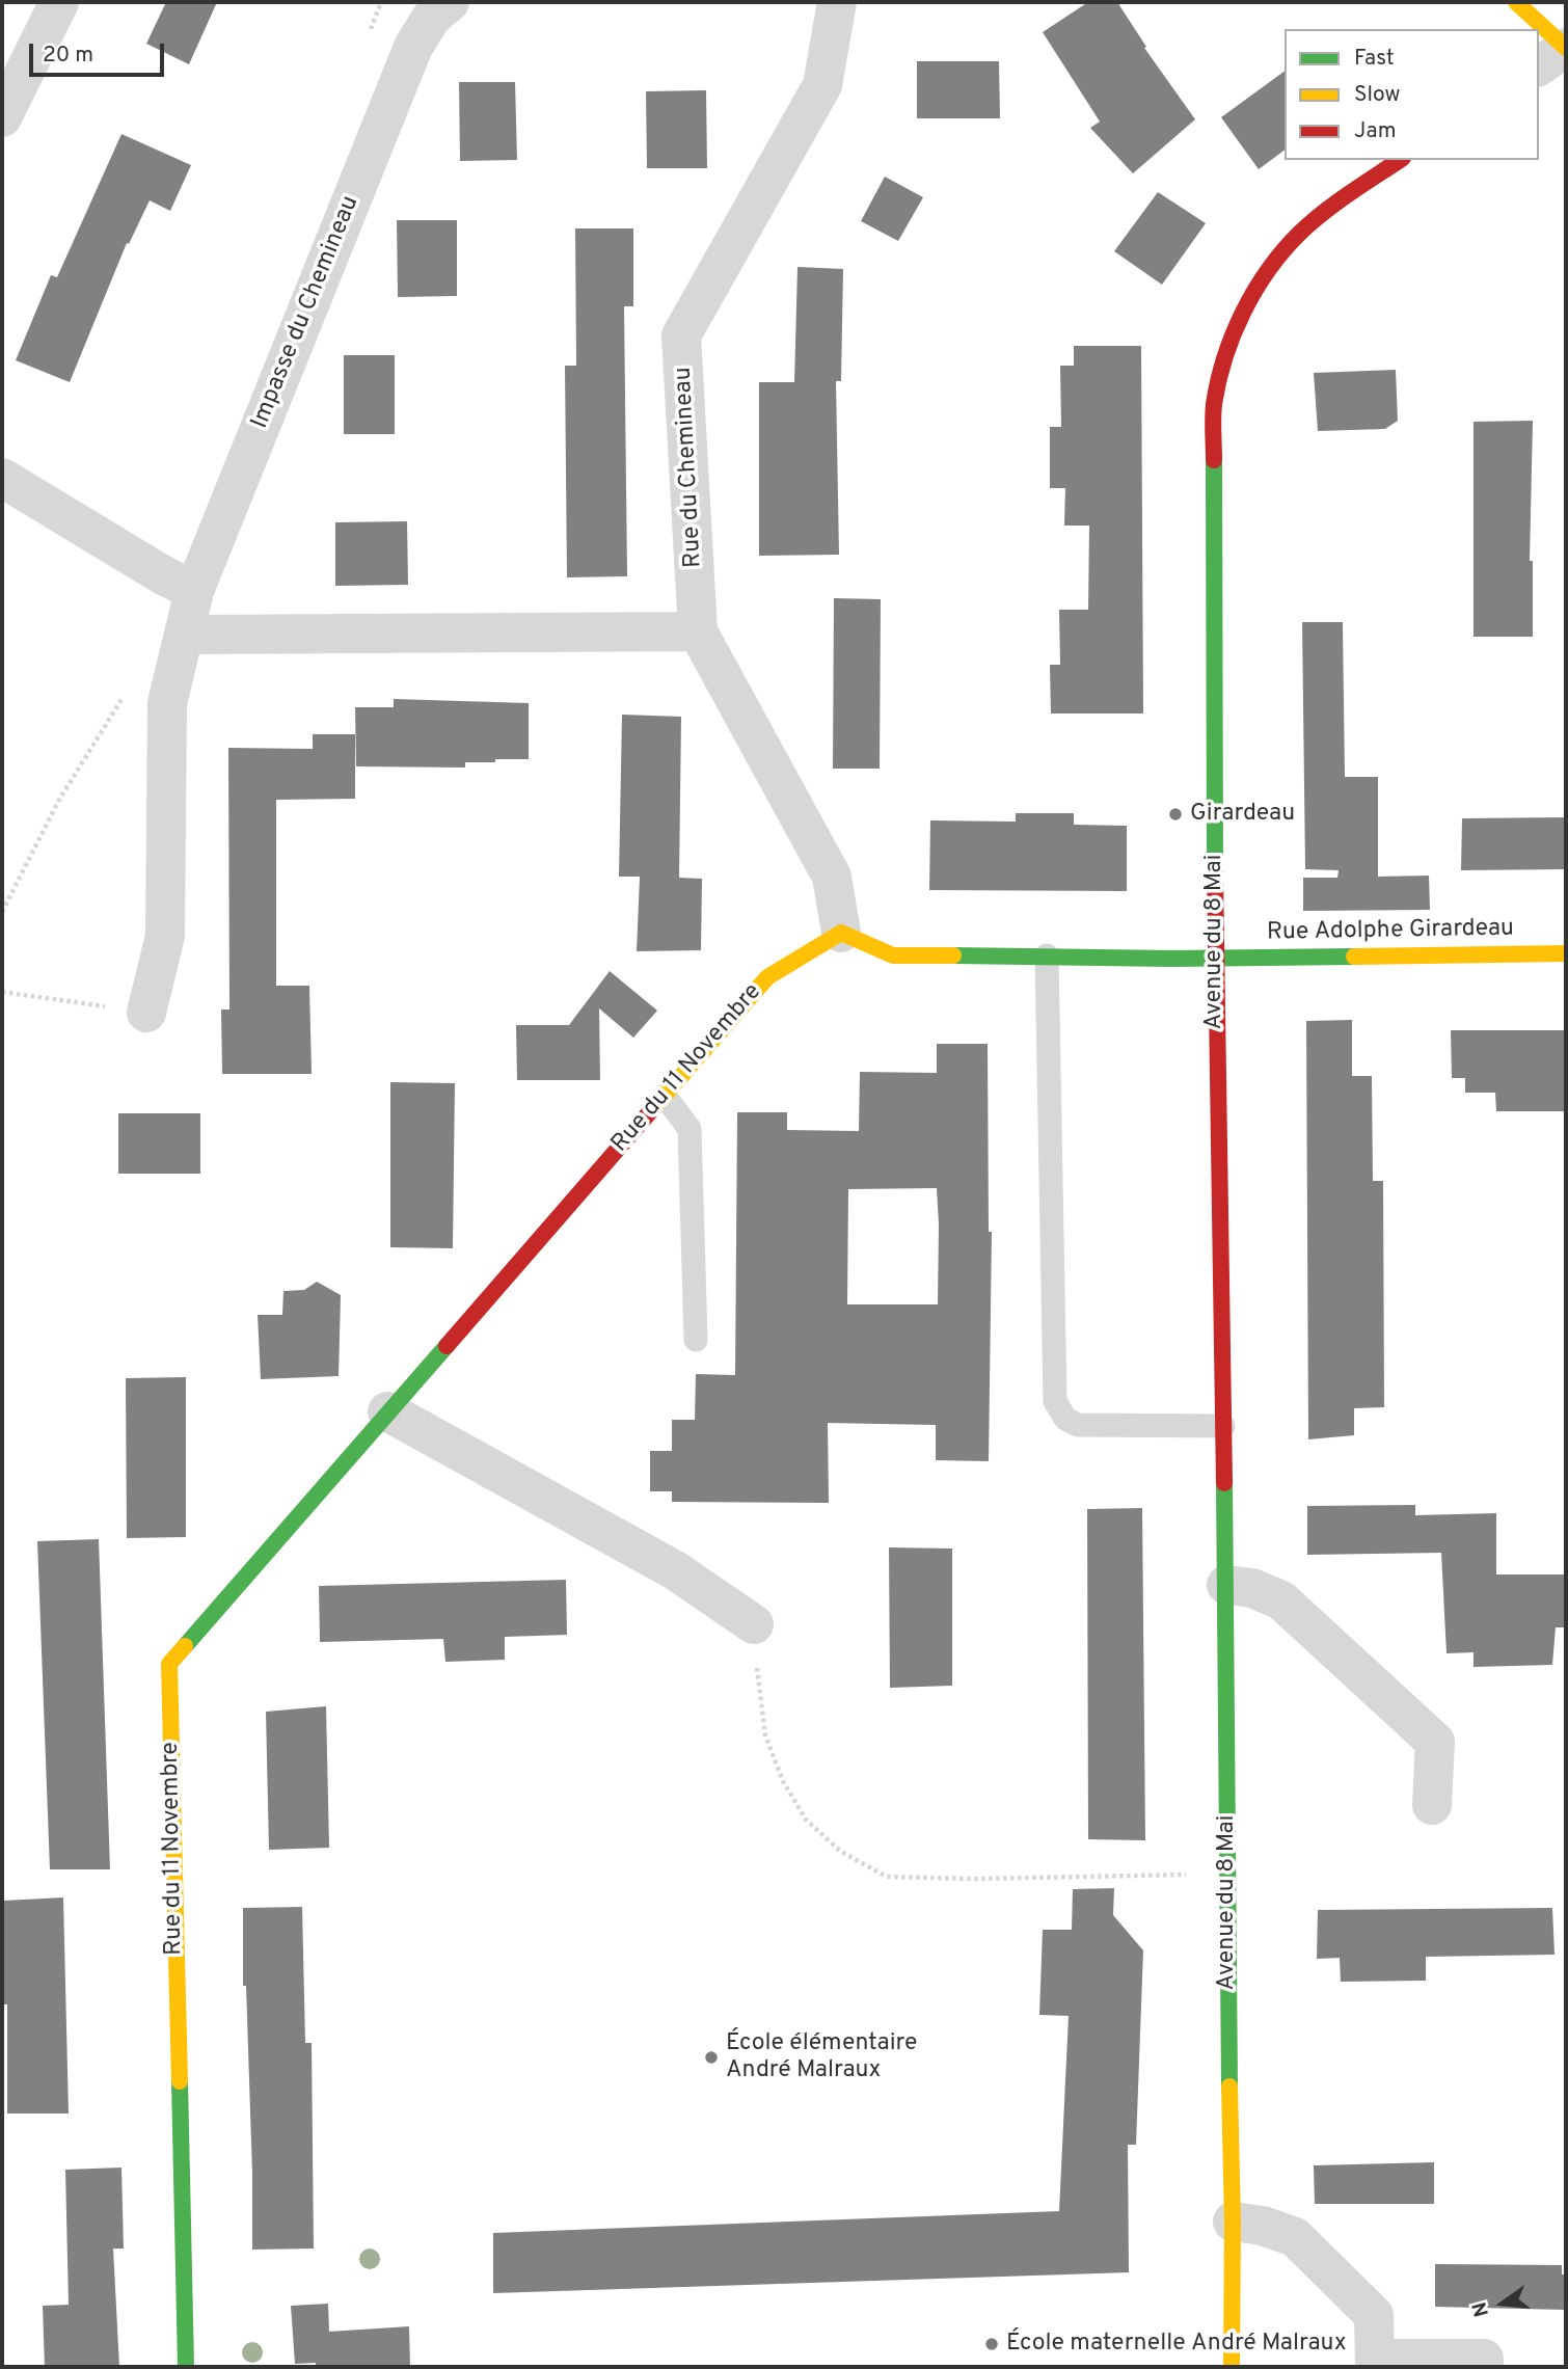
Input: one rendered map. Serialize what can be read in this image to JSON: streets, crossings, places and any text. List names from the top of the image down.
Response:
{
  "streets": {
    "street": [
      "Impasse du Chemineau",
      "Rue du Chemineau",
      "Rue Adolphe Girardeau",
      "Avenue du 8 Mai",
      "Rue du 11 Novembre"
    ]
  },
  "crossings": [
    ["Rue du Chemineau", "Rue du 11 Novembre"],
    ["Rue Adolphe Girardeau", "Avenue du 8 Mai"]
  ],
  "places": ["Girardeau", "École élémentaire André Malraux", "École maternelle André Malraux"],
  "legend": ["Fast", "Slow", "Jam"],
  "scale_bar": "20 m",
  "north": "left"
}
